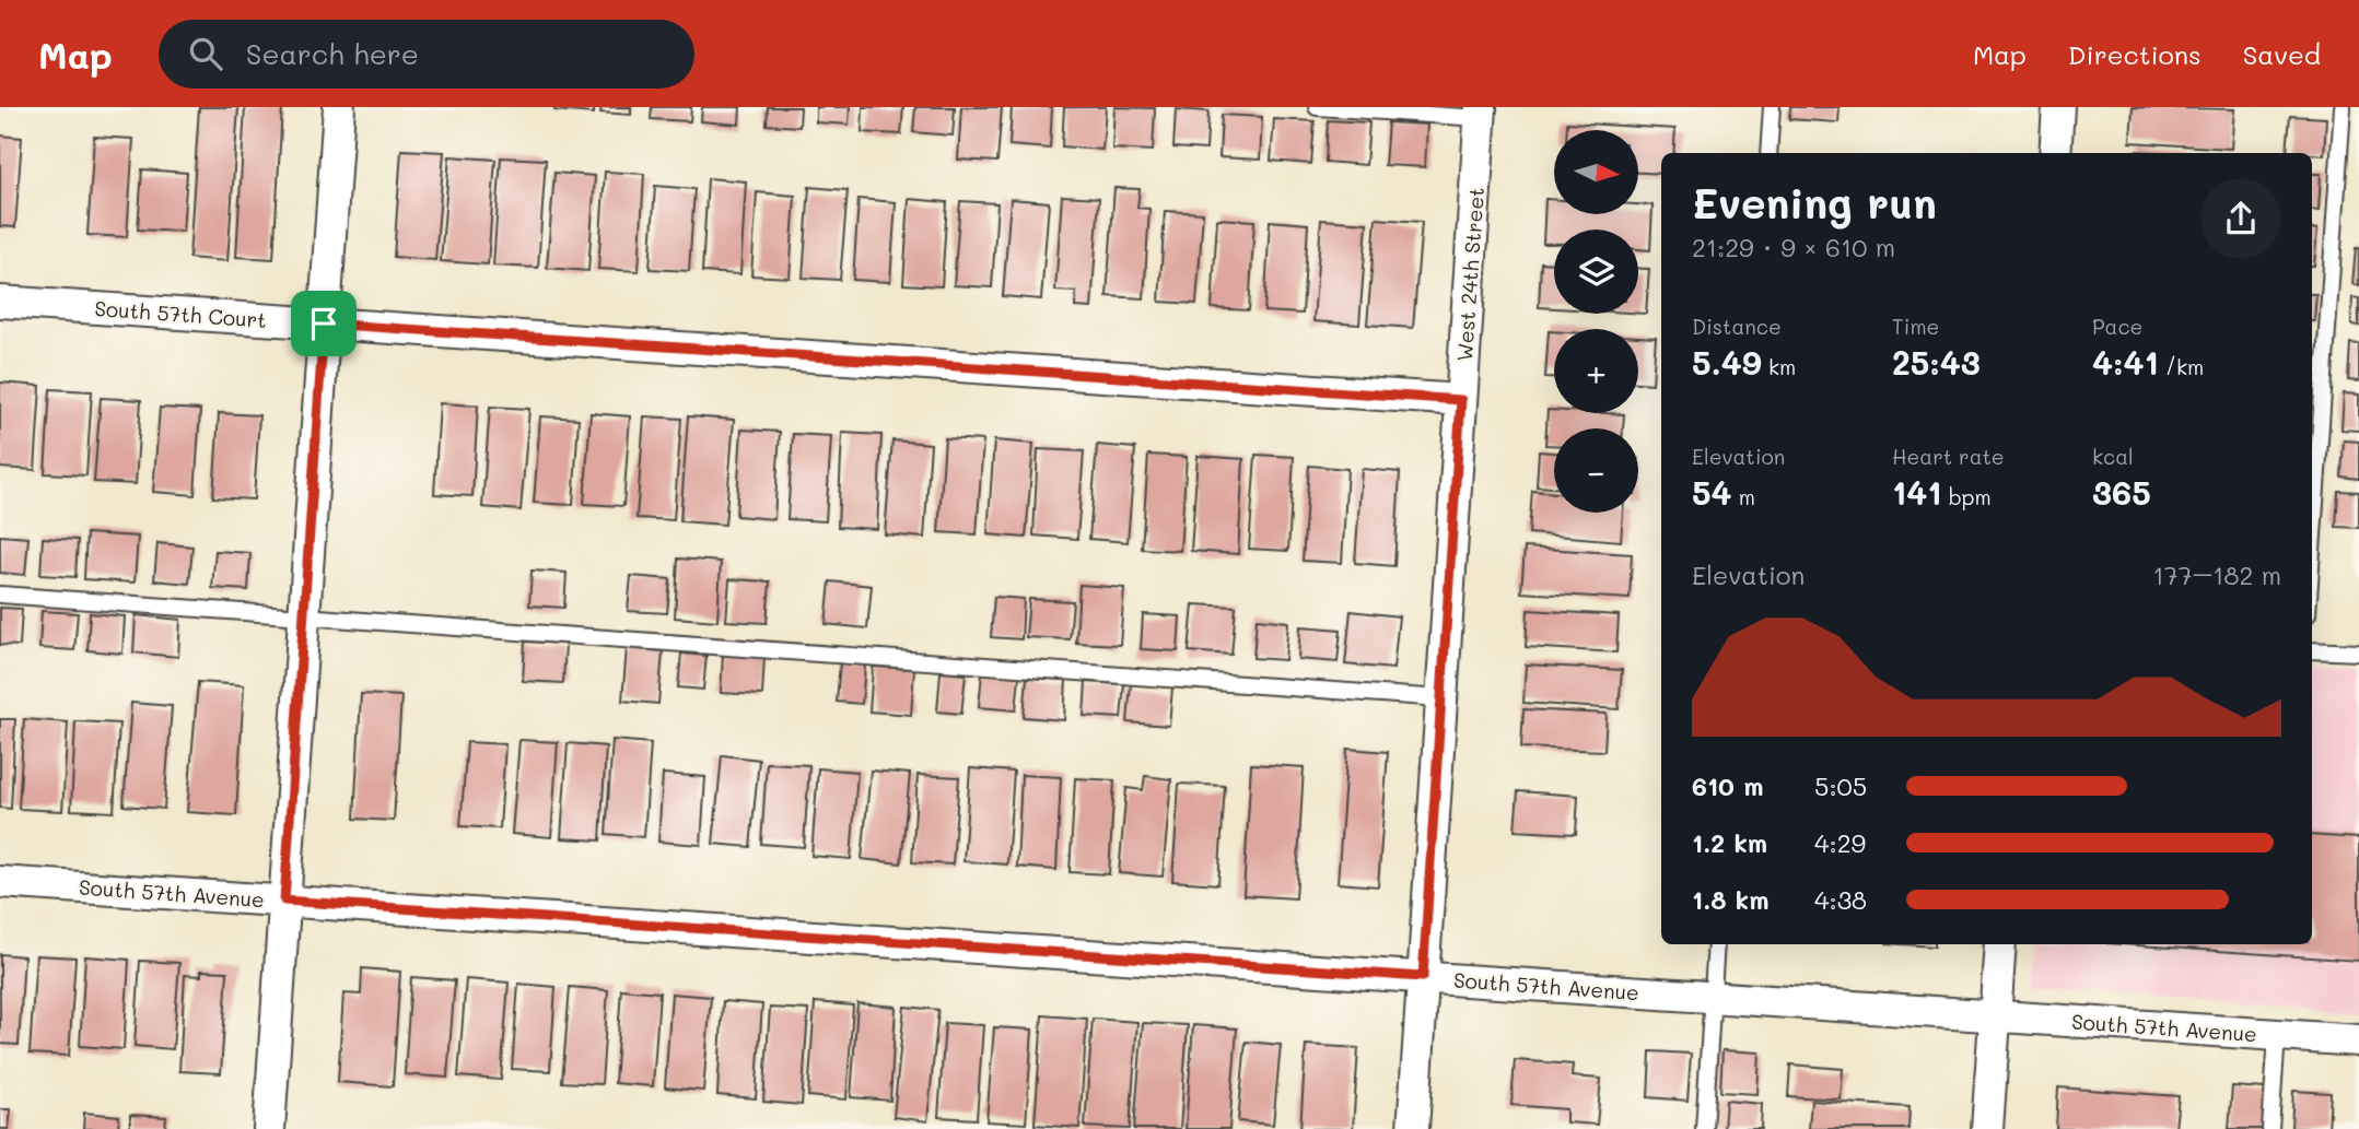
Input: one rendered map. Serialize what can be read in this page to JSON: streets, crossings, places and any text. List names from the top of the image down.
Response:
{
  "streets": {
    "street": ["West 24th Street", "South 57th Court", "South 57th Avenue"]
  },
  "crossings": [
    ["West 24th Street", "South 57th Court"],
    ["West 24th Street", "South 57th Avenue"]
  ],
  "north": "right",
  "page": {
    "header": "Map",
    "search": "Search here",
    "nav": ["Map", "Directions", "Saved"],
    "map_buttons": ["+", "−"],
    "heading": ["Evening run", "21:29 · 9 × 610 m"],
    "stats": [
      ["Distance", "5.49 km"],
      ["Time", "25:43"],
      ["Pace", "4:41 /km"],
      ["Elevation", "54 m"],
      ["Heart rate", "141 bpm"],
      ["kcal", "365"]
    ],
    "chart": ["Elevation", "177–182 m"],
    "list": [
      {
        "name": "610 m",
        "note": "5:05"
      },
      {
        "name": "1.2 km",
        "note": "4:29"
      },
      {
        "name": "1.8 km",
        "note": "4:38"
      }
    ]
  }
}
